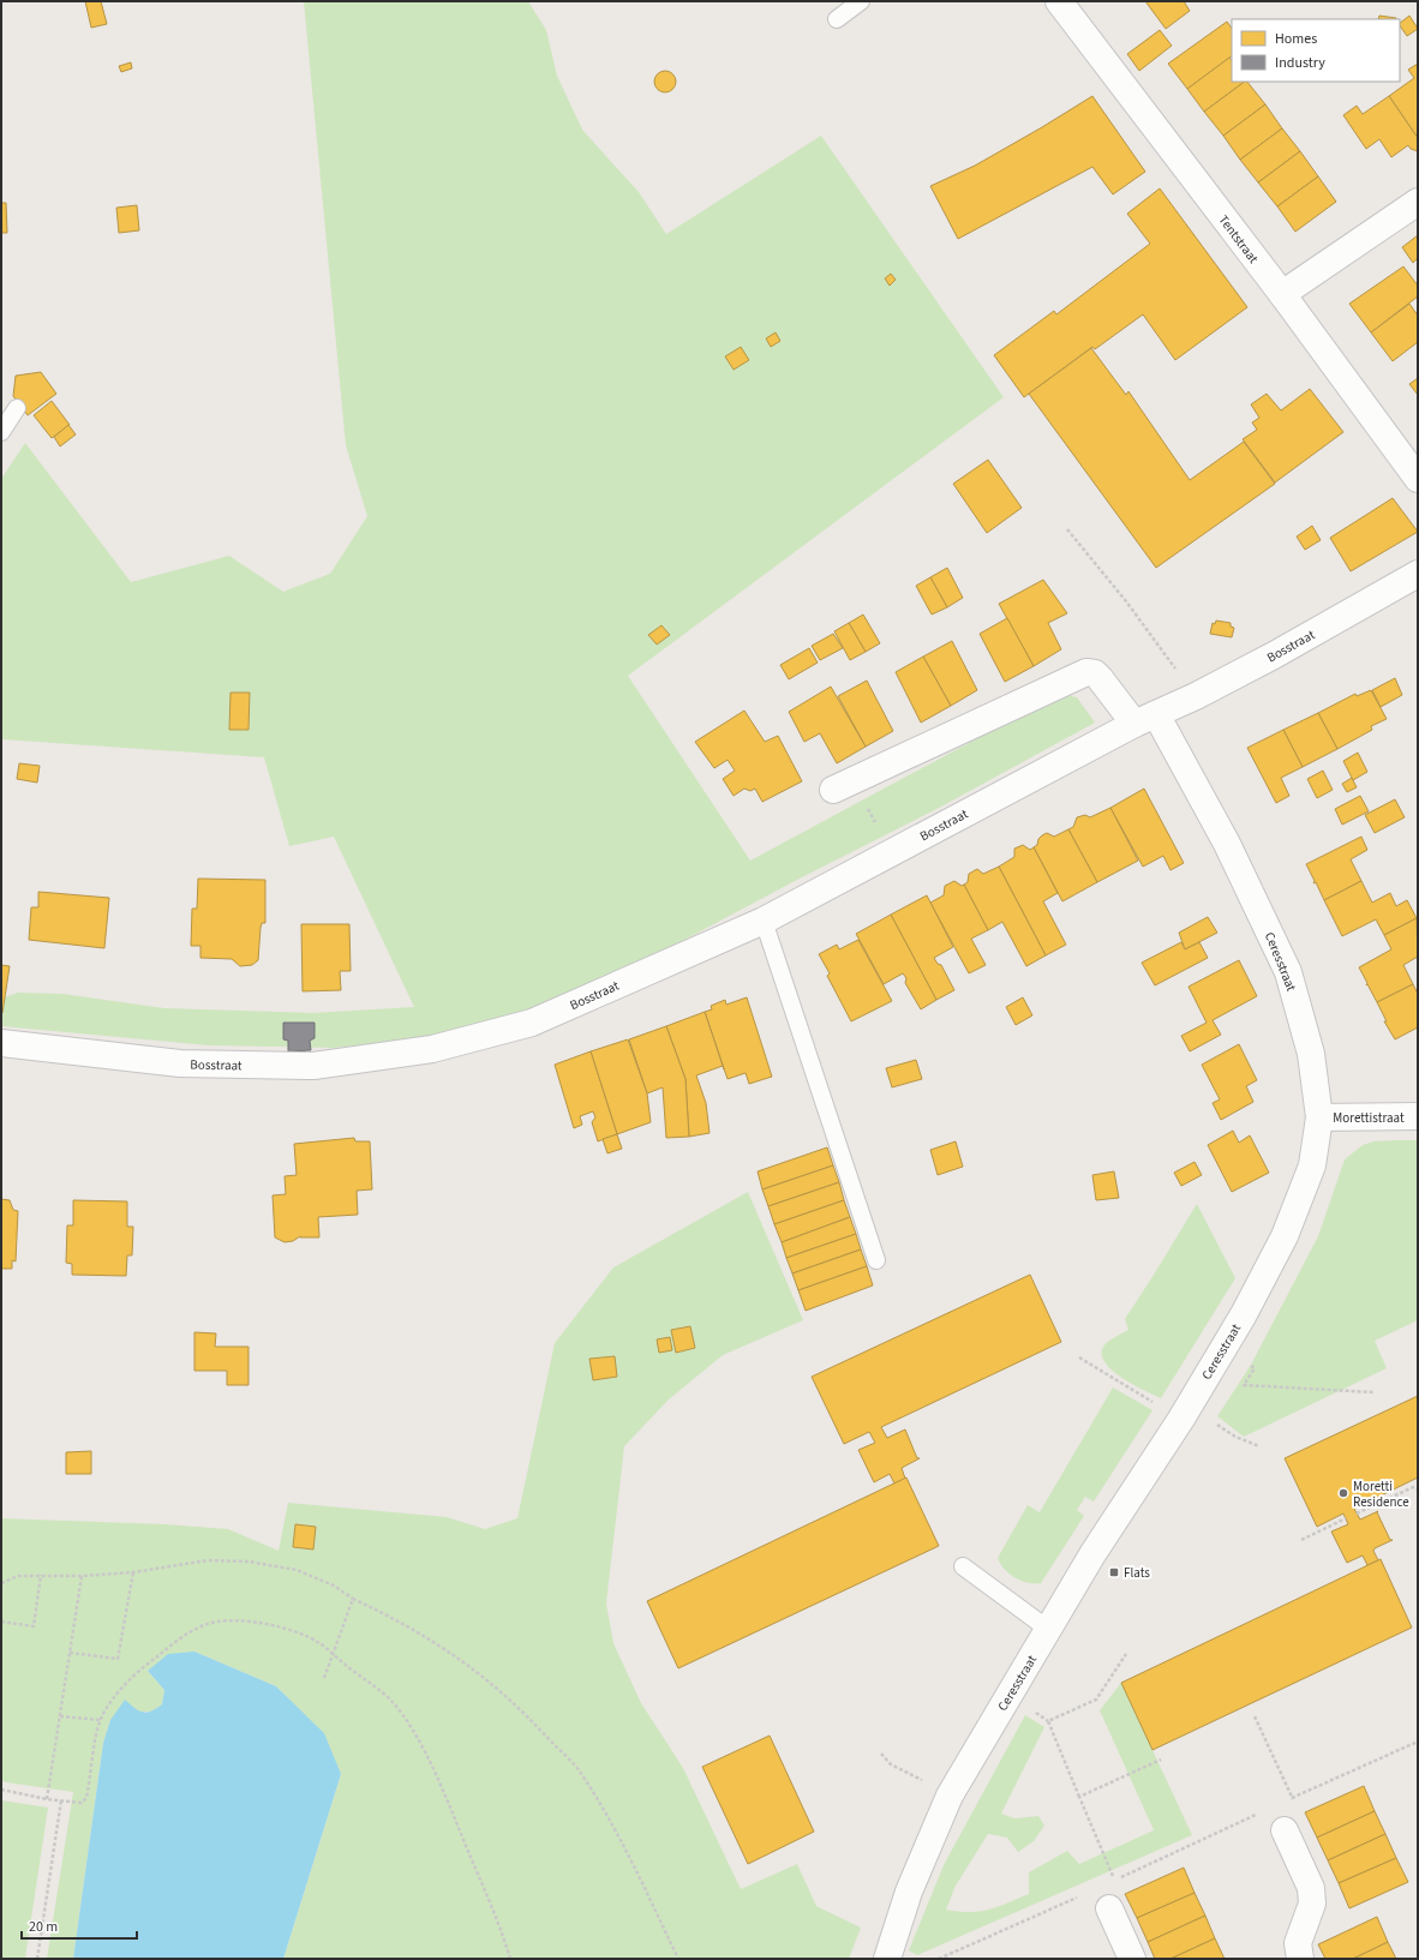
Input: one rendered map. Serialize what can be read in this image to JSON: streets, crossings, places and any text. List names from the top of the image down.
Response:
{
  "streets": {
    "street": [
      "Tentstraat",
      "Bosstraat",
      "Ceresstraat",
      "Morettistraat"
    ]
  },
  "crossings": [
    ["Bosstraat", "Ceresstraat"],
    ["Ceresstraat", "Morettistraat"]
  ],
  "places": {
    "other": ["Moretti Residence"],
    "transit": ["Flats"]
  },
  "legend": ["Homes", "Industry"],
  "scale_bar": "20 m"
}
